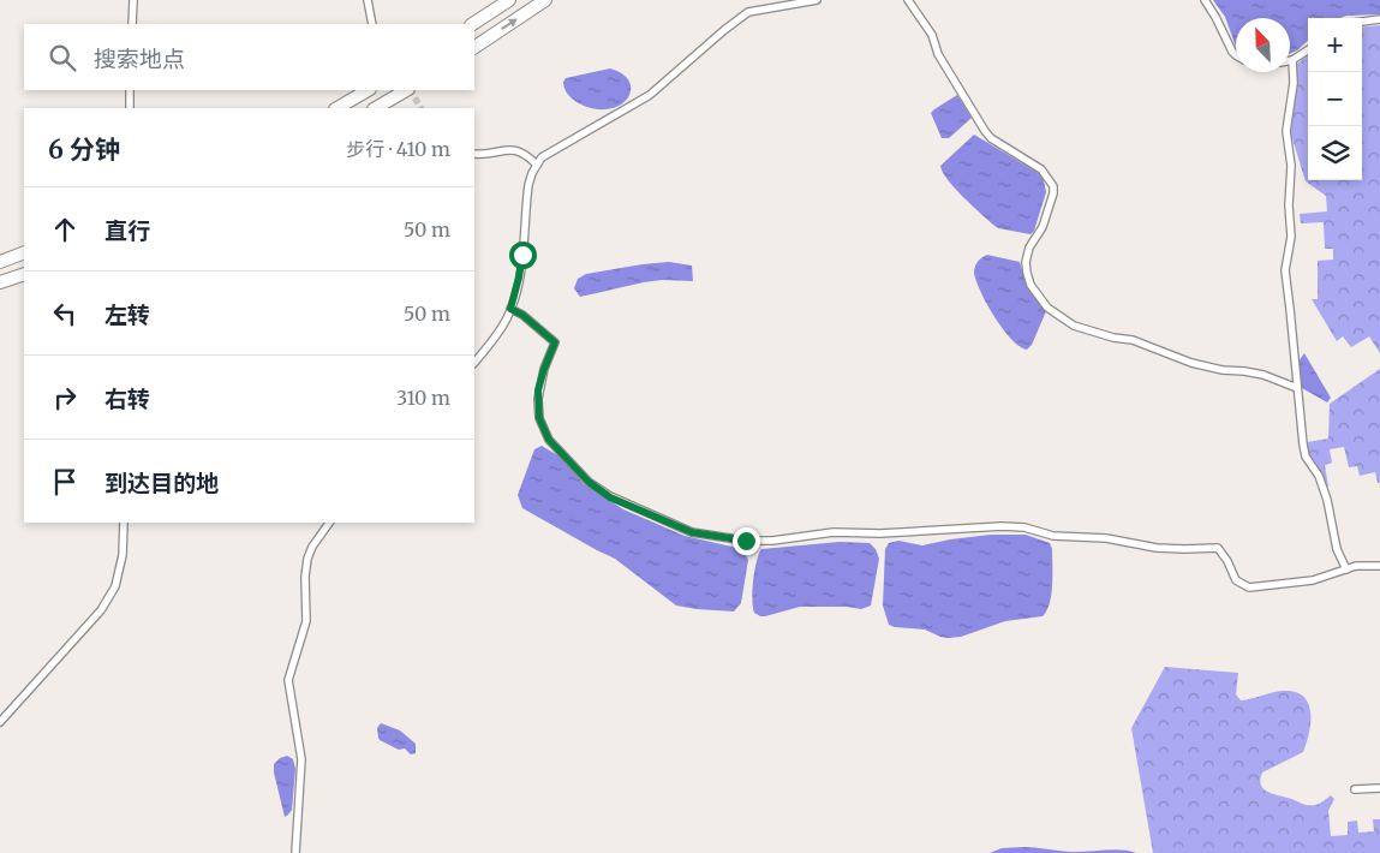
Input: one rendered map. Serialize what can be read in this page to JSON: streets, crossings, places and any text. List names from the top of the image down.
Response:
{
  "north": "top left",
  "page": {
    "map_buttons": ["+", "−"],
    "search": "搜索地点",
    "heading": ["6 分钟", "步行 · 410 m"],
    "list": [
      ["直行", "50 m"],
      ["左转", "50 m"],
      ["右转", "310 m"],
      "到达目的地"
    ]
  }
}
